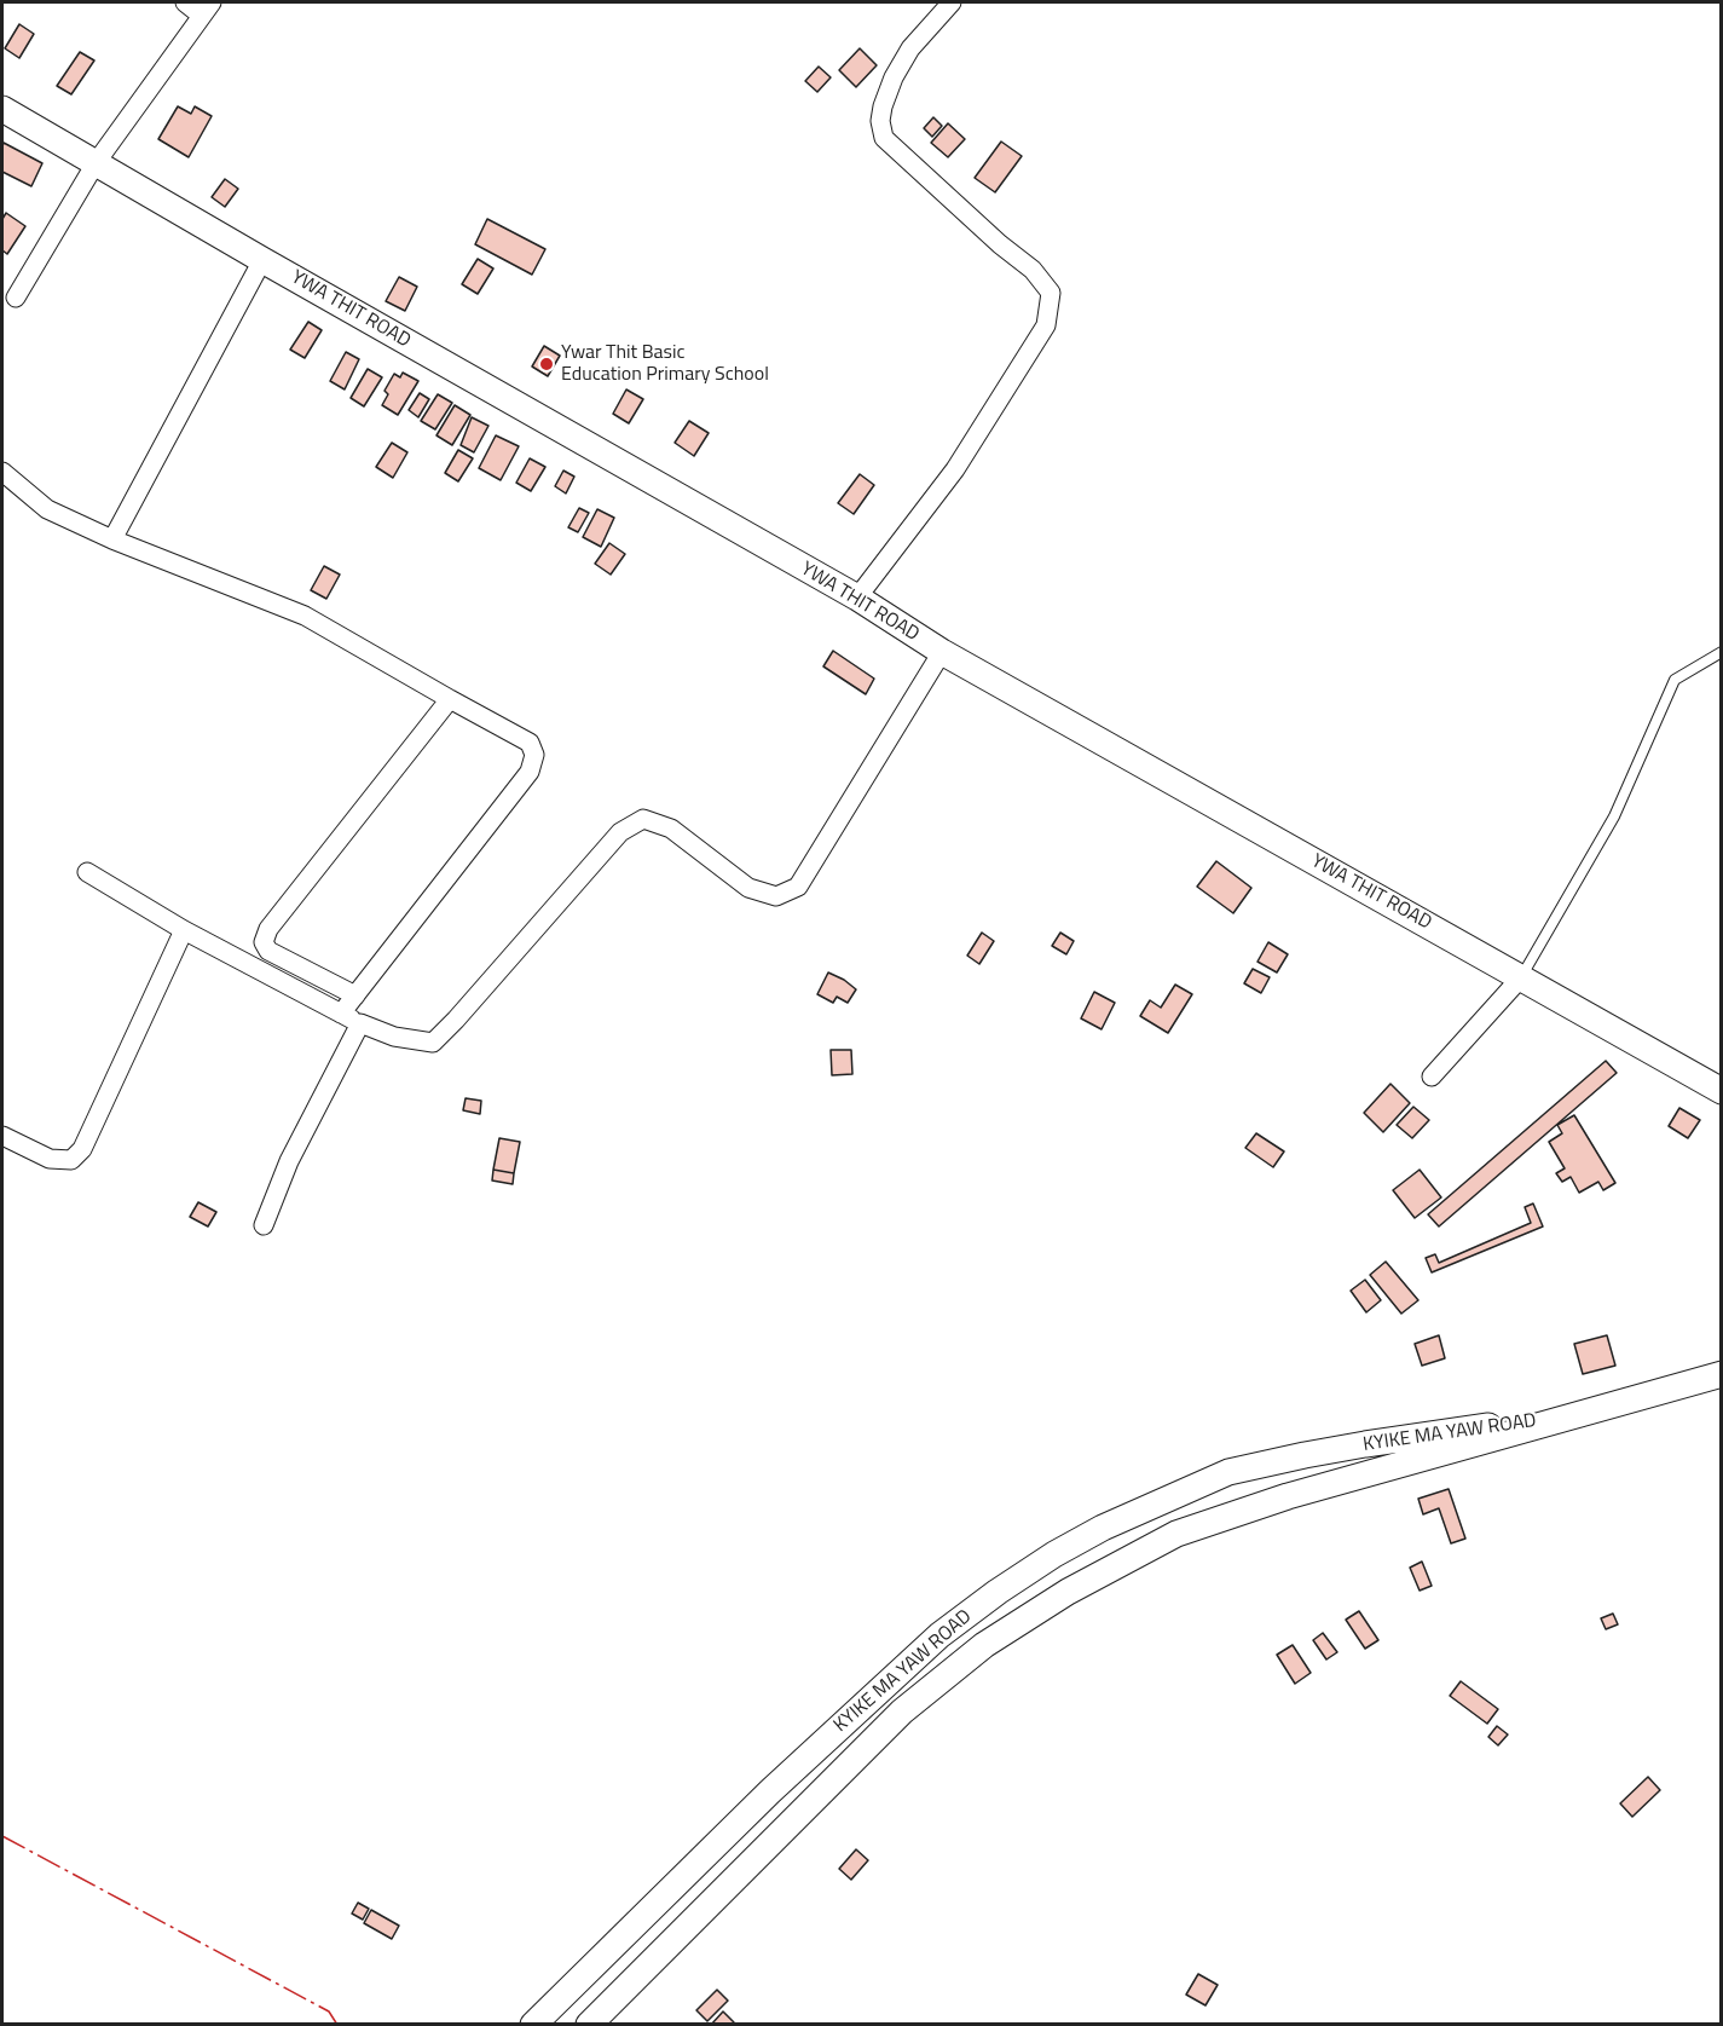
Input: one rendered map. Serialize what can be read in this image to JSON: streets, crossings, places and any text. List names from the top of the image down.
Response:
{
  "streets": {
    "main road": ["YWA THIT ROAD", "KYIKE MA YAW ROAD"]
  },
  "places": ["Ywar Thit Basic Education Primary School"]
}
